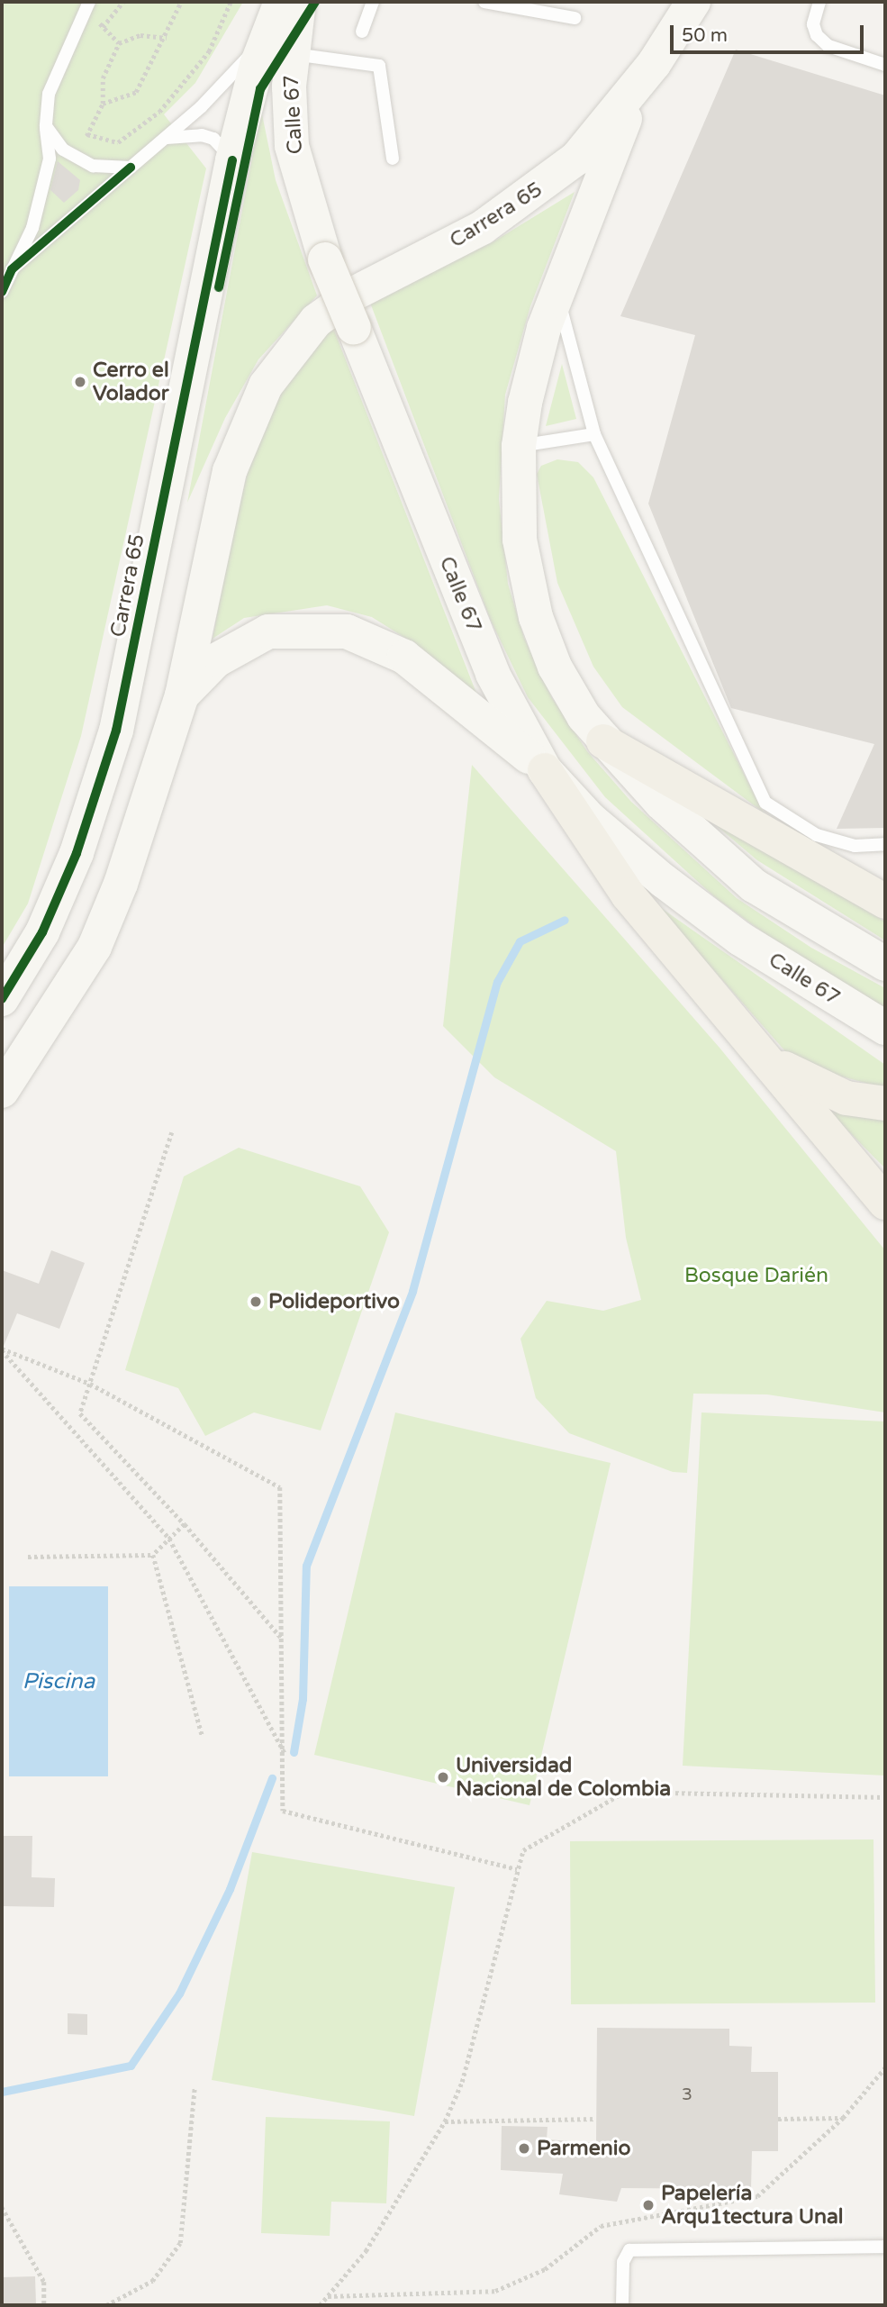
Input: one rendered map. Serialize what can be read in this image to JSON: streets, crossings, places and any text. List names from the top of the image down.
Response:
{
  "streets": {
    "main road": ["Calle 67", "Carrera 65"]
  },
  "crossings": [
    ["Calle 67", "Carrera 65"]
  ],
  "water": ["Piscina"],
  "parks": ["Bosque Darién"],
  "places": [
    "Cerro el Volador",
    "Polideportivo",
    "Universidad Nacional de Colombia",
    "Parmenio",
    "Papelería Arqu1tectura Unal"
  ],
  "house_numbers": ["3"],
  "scale_bar": "50 m"
}
